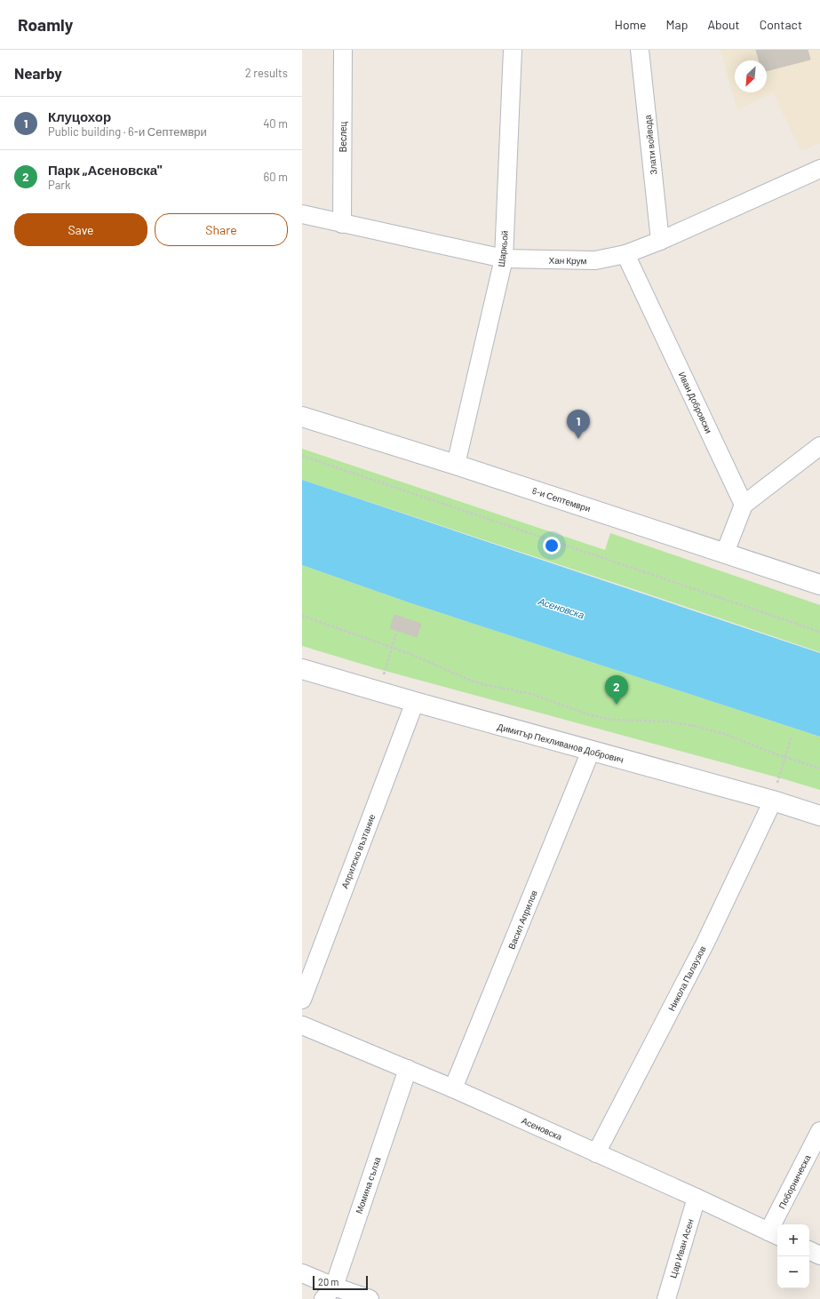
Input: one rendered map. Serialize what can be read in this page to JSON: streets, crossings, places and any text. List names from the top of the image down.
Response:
{
  "streets": {
    "main road": ["6-и Септември", "Димитър Пехливанов Добрович"],
    "street": [
      "Веслец",
      "Злати войвода",
      "Шаркьой",
      "Хан Крум",
      "Иван Добровски",
      "Априлско възтание",
      "Васил Априлов",
      "Никола Палаузов",
      "Асеновска",
      "Поборническа",
      "Момина сълза",
      "Цар Иван Асен"
    ]
  },
  "crossings": [
    ["Веслец", "Хан Крум"],
    ["Злати войвода", "Хан Крум"],
    ["Шаркьой", "Хан Крум"],
    ["Шаркьой", "6-и Септември"],
    ["Хан Крум", "Иван Добровски"],
    ["Димитър Пехливанов Добрович", "Априлско възтание"],
    ["Димитър Пехливанов Добрович", "Васил Априлов"],
    ["Димитър Пехливанов Добрович", "Никола Палаузов"],
    ["Васил Априлов", "Асеновска"],
    ["Никола Палаузов", "Асеновска"],
    ["Асеновска", "Поборническа"],
    ["Асеновска", "Момина сълза"],
    ["Асеновска", "Цар Иван Асен"]
  ],
  "water": ["Асеновска"],
  "scale_bar": "20 m",
  "north": "bottom left",
  "page": {
    "header": "Roamly",
    "nav": [
      "Home",
      "Map",
      "About",
      "Contact"
    ],
    "heading": ["Nearby", "2 results"],
    "list": [
      {
        "mark": "1",
        "name": "Клуцохор",
        "note": "Public building · 6-и Септември",
        "value": "40 m"
      },
      {
        "mark": "2",
        "name": "Парк „Асеновска\"",
        "note": "Park",
        "value": "60 m"
      }
    ],
    "buttons": ["Save", "Share"],
    "pins": ["1", "2"],
    "map_buttons": ["+", "−"],
    "scale": "20 m"
  }
}
